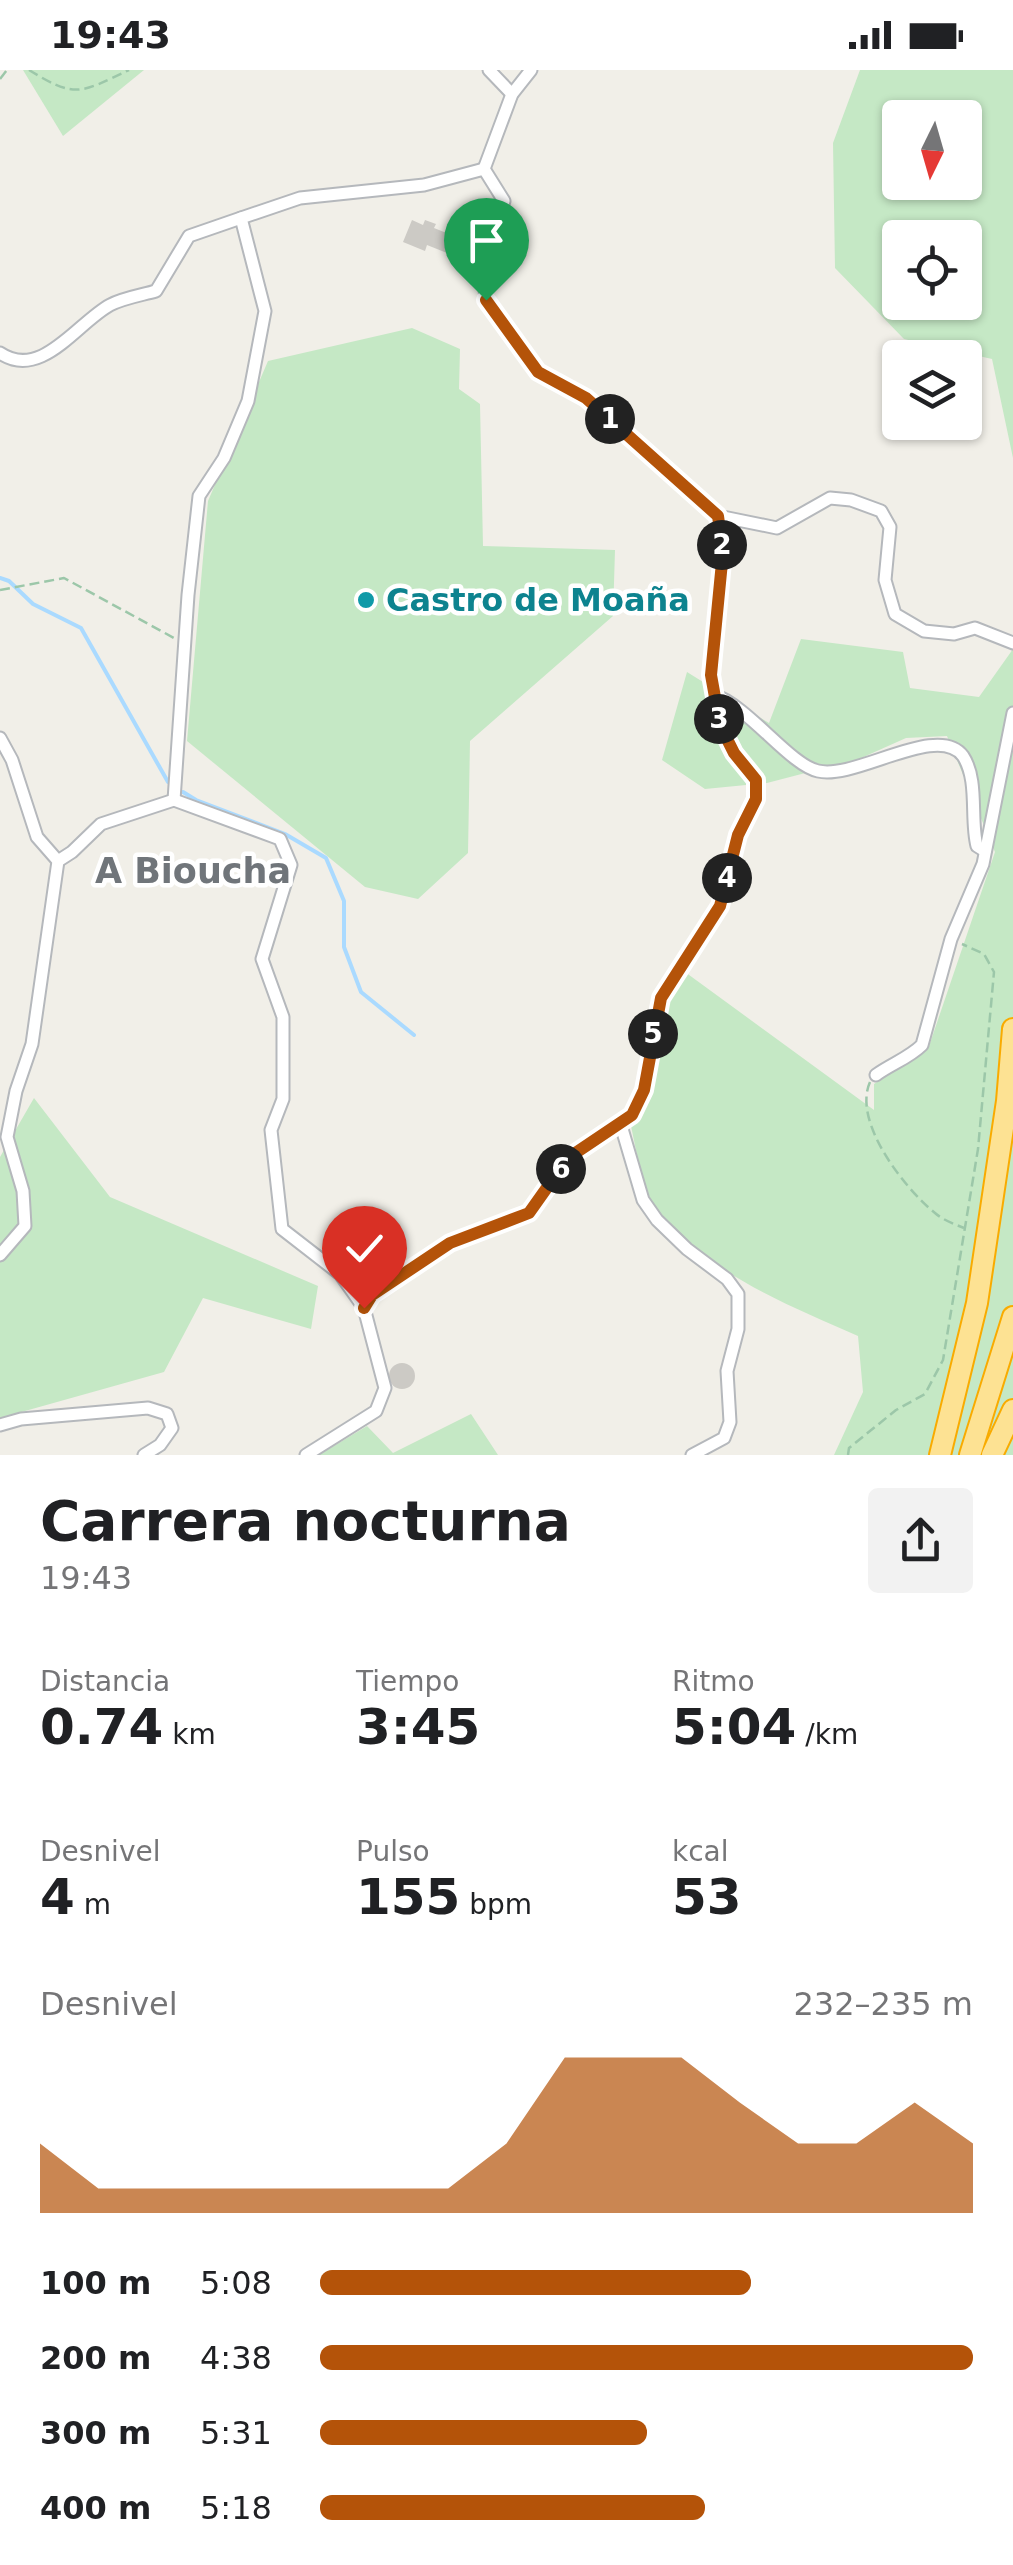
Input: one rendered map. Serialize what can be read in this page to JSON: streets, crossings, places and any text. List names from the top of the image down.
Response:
{
  "districts": ["A Bioucha"],
  "places": ["Castro de Moaña"],
  "north": "bottom",
  "page": {
    "status": "19:43",
    "pins": [
      "1",
      "2",
      "3",
      "4",
      "5",
      "6"
    ],
    "heading": ["Carrera nocturna", "19:43"],
    "stats": [
      ["Distancia", "0.74 km"],
      ["Tiempo", "3:45"],
      ["Ritmo", "5:04 /km"],
      ["Desnivel", "4 m"],
      ["Pulso", "155 bpm"],
      ["kcal", "53"]
    ],
    "chart": ["Desnivel", "232–235 m"],
    "list": [
      {
        "name": "100 m",
        "note": "5:08"
      },
      {
        "name": "200 m",
        "note": "4:38"
      },
      {
        "name": "300 m",
        "note": "5:31"
      },
      {
        "name": "400 m",
        "note": "5:18"
      }
    ]
  }
}
